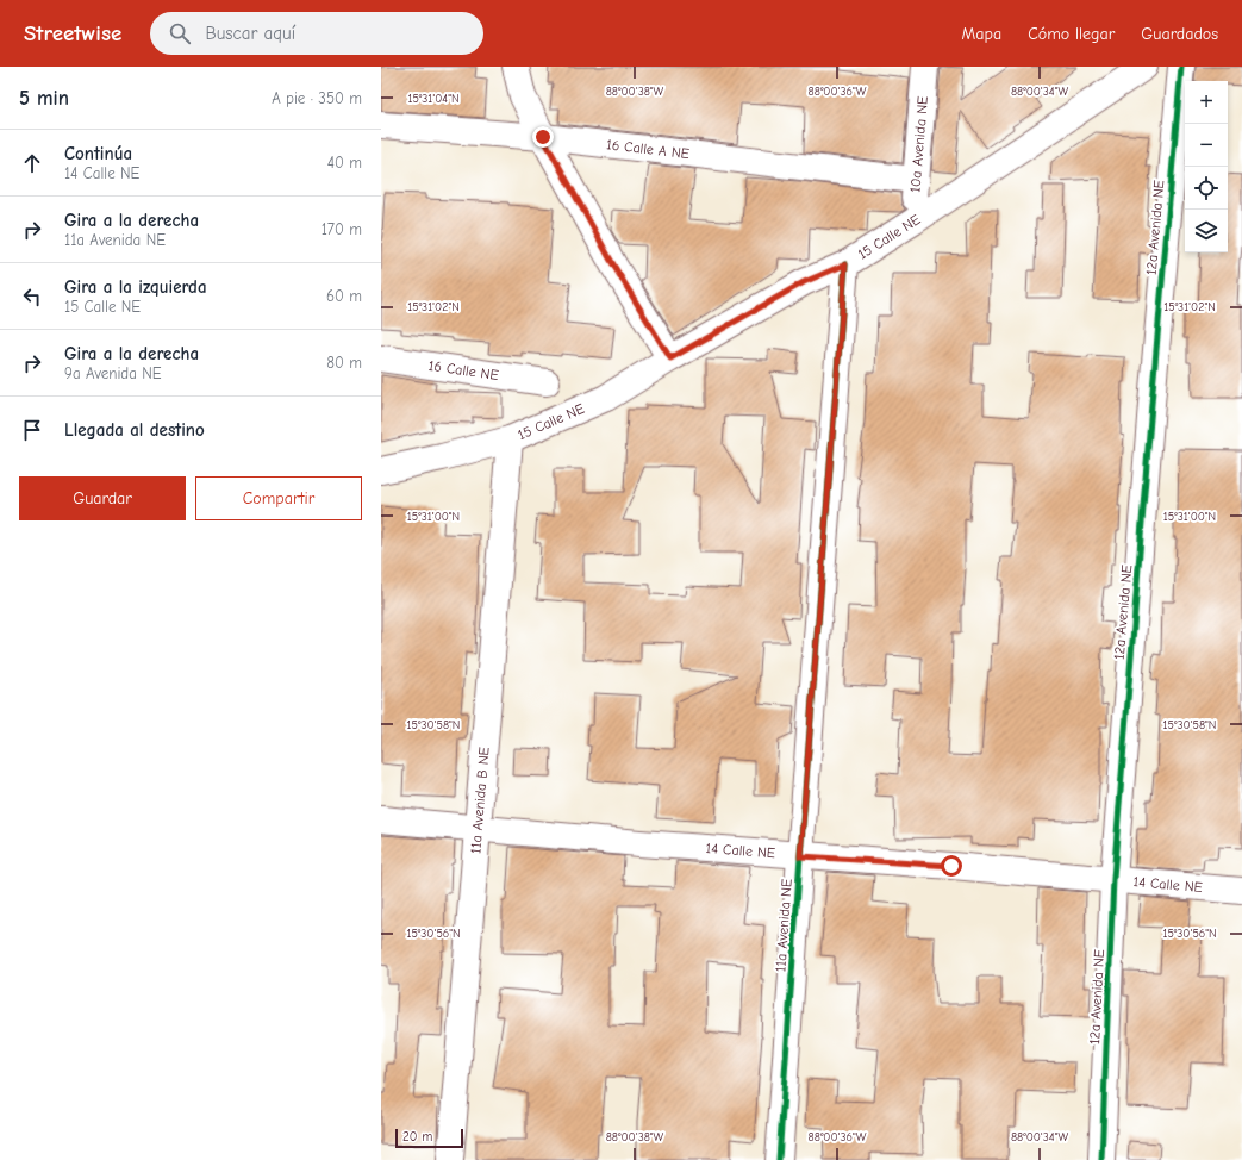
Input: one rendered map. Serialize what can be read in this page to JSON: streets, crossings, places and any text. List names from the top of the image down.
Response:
{
  "streets": {
    "street": [
      "10a Avenida NE",
      "16 Calle A NE",
      "12a Avenida NE",
      "15 Calle NE",
      "16 Calle NE",
      "11a Avenida B NE",
      "14 Calle NE",
      "11a Avenida NE"
    ]
  },
  "crossings": [
    ["10a Avenida NE", "16 Calle A NE"],
    ["10a Avenida NE", "15 Calle NE"],
    ["12a Avenida NE", "14 Calle NE"],
    ["15 Calle NE", "11a Avenida B NE"],
    ["15 Calle NE", "11a Avenida NE"],
    ["11a Avenida B NE", "14 Calle NE"],
    ["14 Calle NE", "11a Avenida NE"]
  ],
  "scale_bar": "20 m",
  "page": {
    "header": "Streetwise",
    "search": "Buscar aquí",
    "nav": ["Mapa", "Cómo llegar", "Guardados"],
    "heading": ["5 min", "A pie · 350 m"],
    "map_buttons": ["+", "−"],
    "list": [
      ["Continúa", "14 Calle NE", "40 m"],
      ["Gira a la derecha", "11a Avenida NE", "170 m"],
      ["Gira a la izquierda", "15 Calle NE", "60 m"],
      ["Gira a la derecha", "9a Avenida NE", "80 m"],
      "Llegada al destino"
    ],
    "buttons": ["Guardar", "Compartir"],
    "scale": "20 m"
  },
  "coordinates": [
    "88°00'38\"W",
    "88°00'36\"W",
    "88°00'34\"W",
    "15°31'04\"N",
    "15°31'02\"N",
    "15°31'00\"N",
    "15°30'58\"N",
    "15°30'56\"N"
  ]
}
